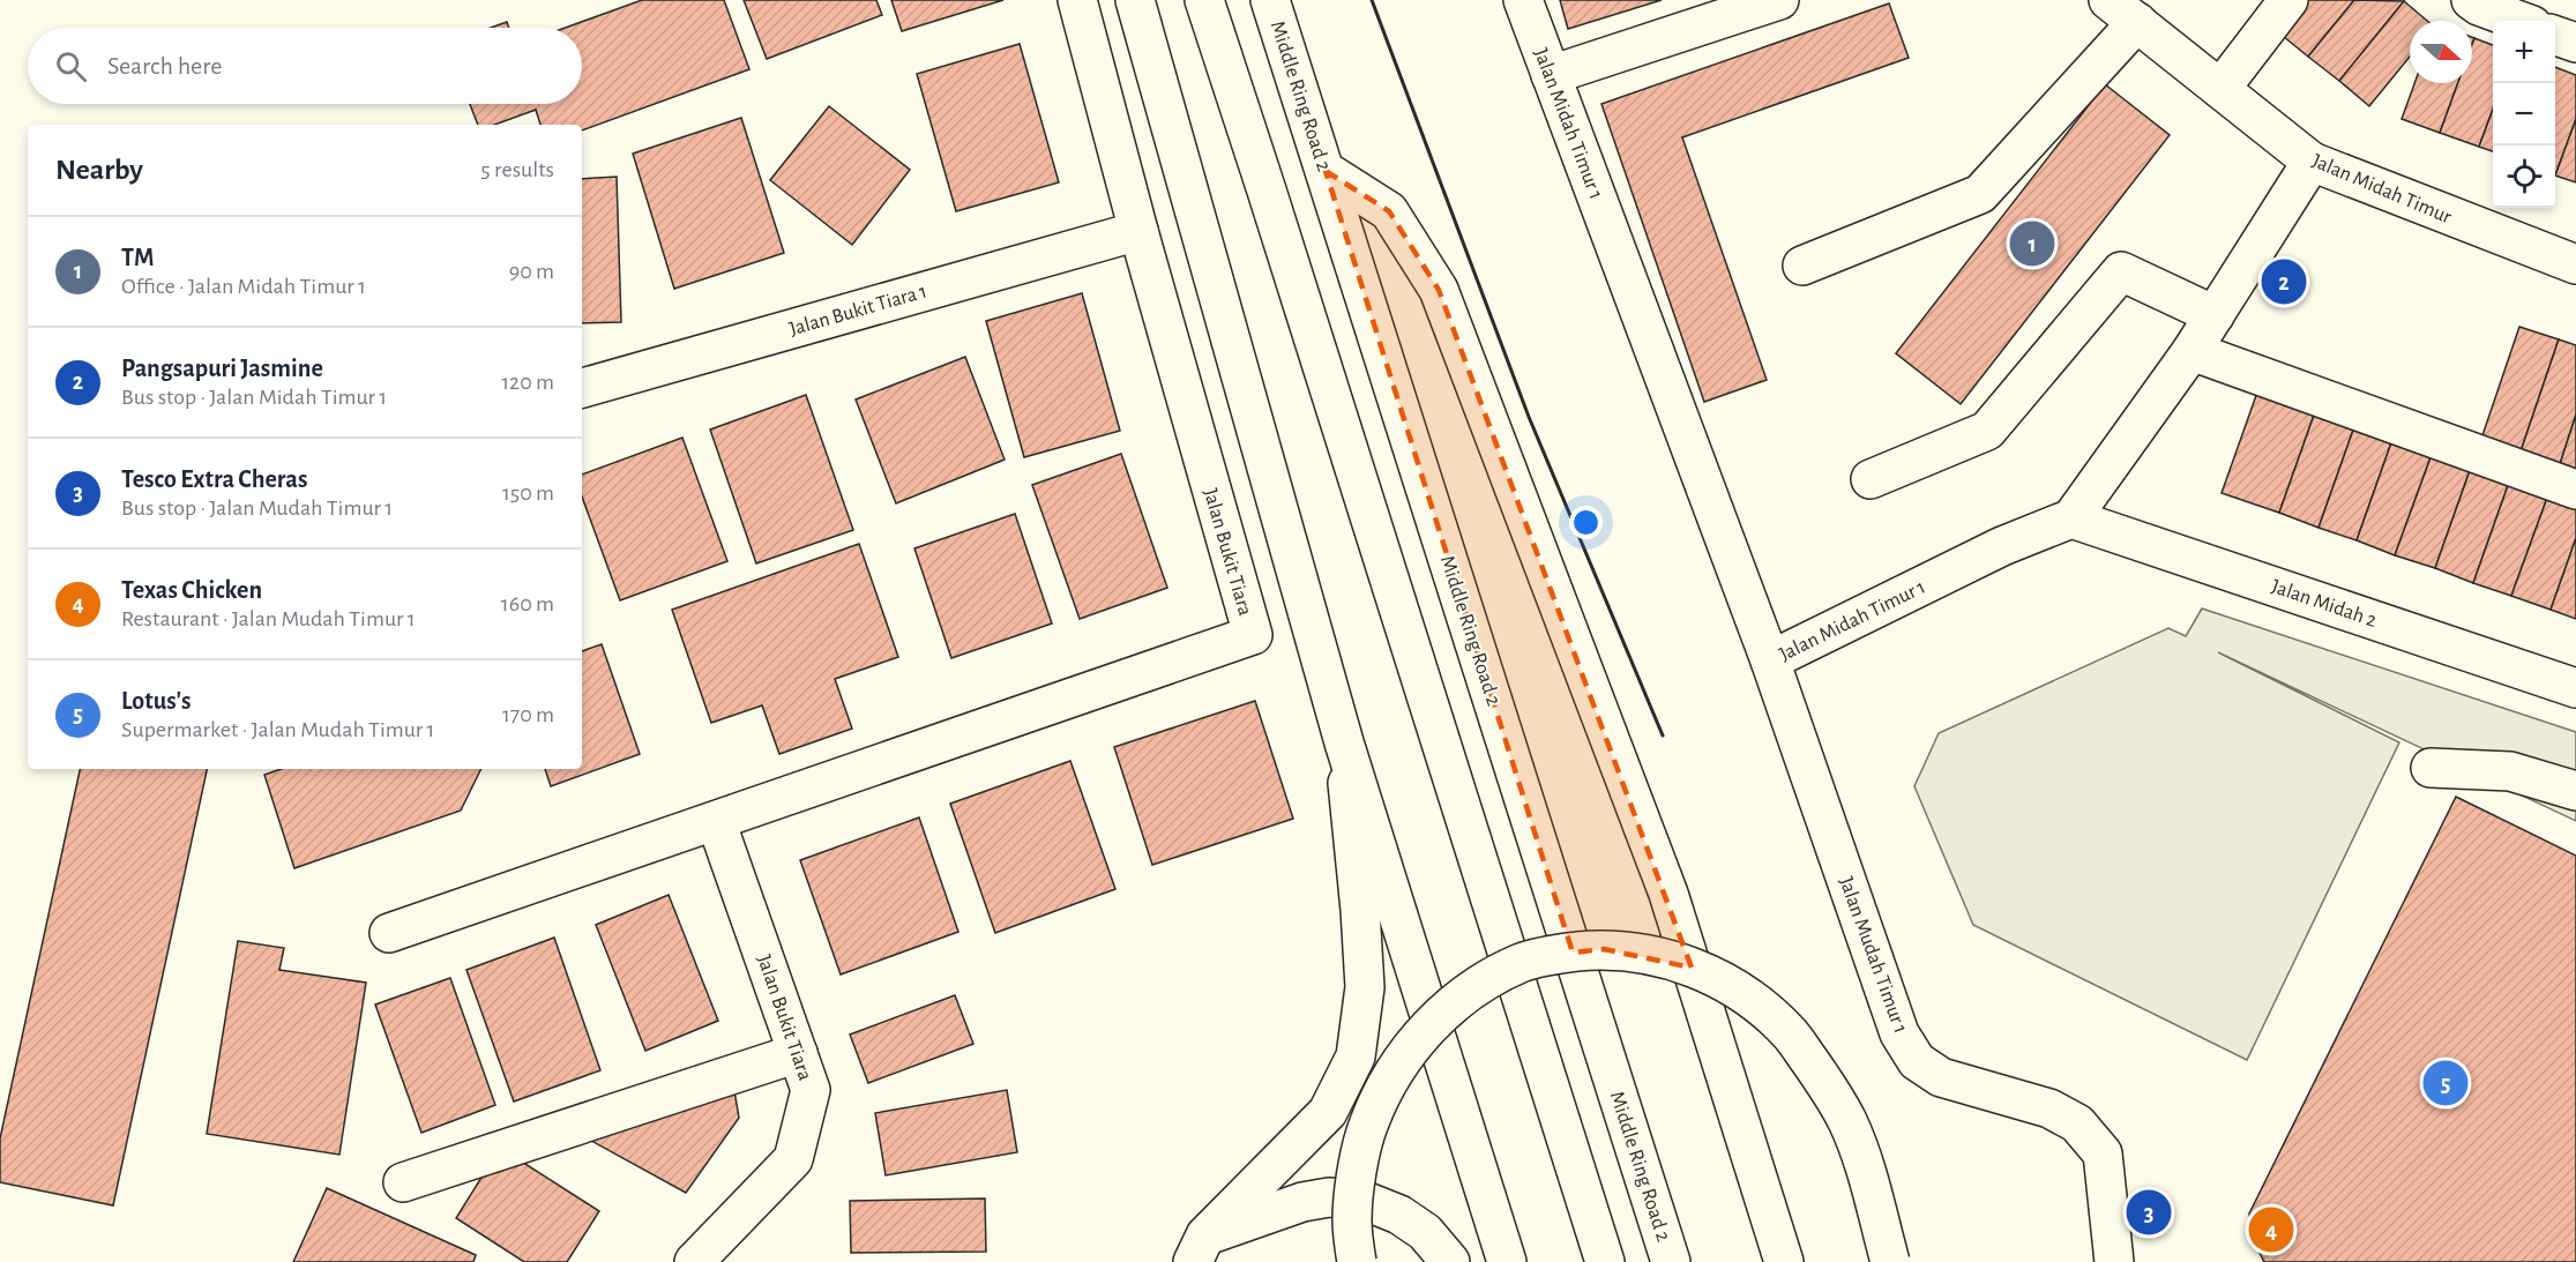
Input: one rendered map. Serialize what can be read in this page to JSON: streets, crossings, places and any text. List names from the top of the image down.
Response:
{
  "streets": {
    "main road": [
      "Middle Ring Road 2",
      "Jalan Midah Timur 1",
      "Jalan Midah Timur",
      "Jalan Bukit Tiara 1",
      "Jalan Bukit Tiara",
      "Jalan Midah 2",
      "Jalan Mudah Timur 1"
    ]
  },
  "crossings": [
    ["Jalan Midah Timur 1", "Jalan Midah 2"],
    ["Jalan Midah Timur 1", "Jalan Mudah Timur 1"],
    ["Jalan Bukit Tiara 1", "Jalan Bukit Tiara"]
  ],
  "north": "right",
  "page": {
    "map_buttons": ["+", "−"],
    "search": "Search here",
    "heading": ["Nearby", "5 results"],
    "list": [
      {
        "mark": "1",
        "name": "TM",
        "note": "Office · Jalan Midah Timur 1",
        "value": "90 m"
      },
      {
        "mark": "2",
        "name": "Pangsapuri Jasmine",
        "note": "Bus stop · Jalan Midah Timur 1",
        "value": "120 m"
      },
      {
        "mark": "3",
        "name": "Tesco Extra Cheras",
        "note": "Bus stop · Jalan Mudah Timur 1",
        "value": "150 m"
      },
      {
        "mark": "4",
        "name": "Texas Chicken",
        "note": "Restaurant · Jalan Mudah Timur 1",
        "value": "160 m"
      },
      {
        "mark": "5",
        "name": "Lotus's",
        "note": "Supermarket · Jalan Mudah Timur 1",
        "value": "170 m"
      }
    ],
    "pins": [
      "1",
      "2",
      "5",
      "3",
      "4"
    ]
  }
}
